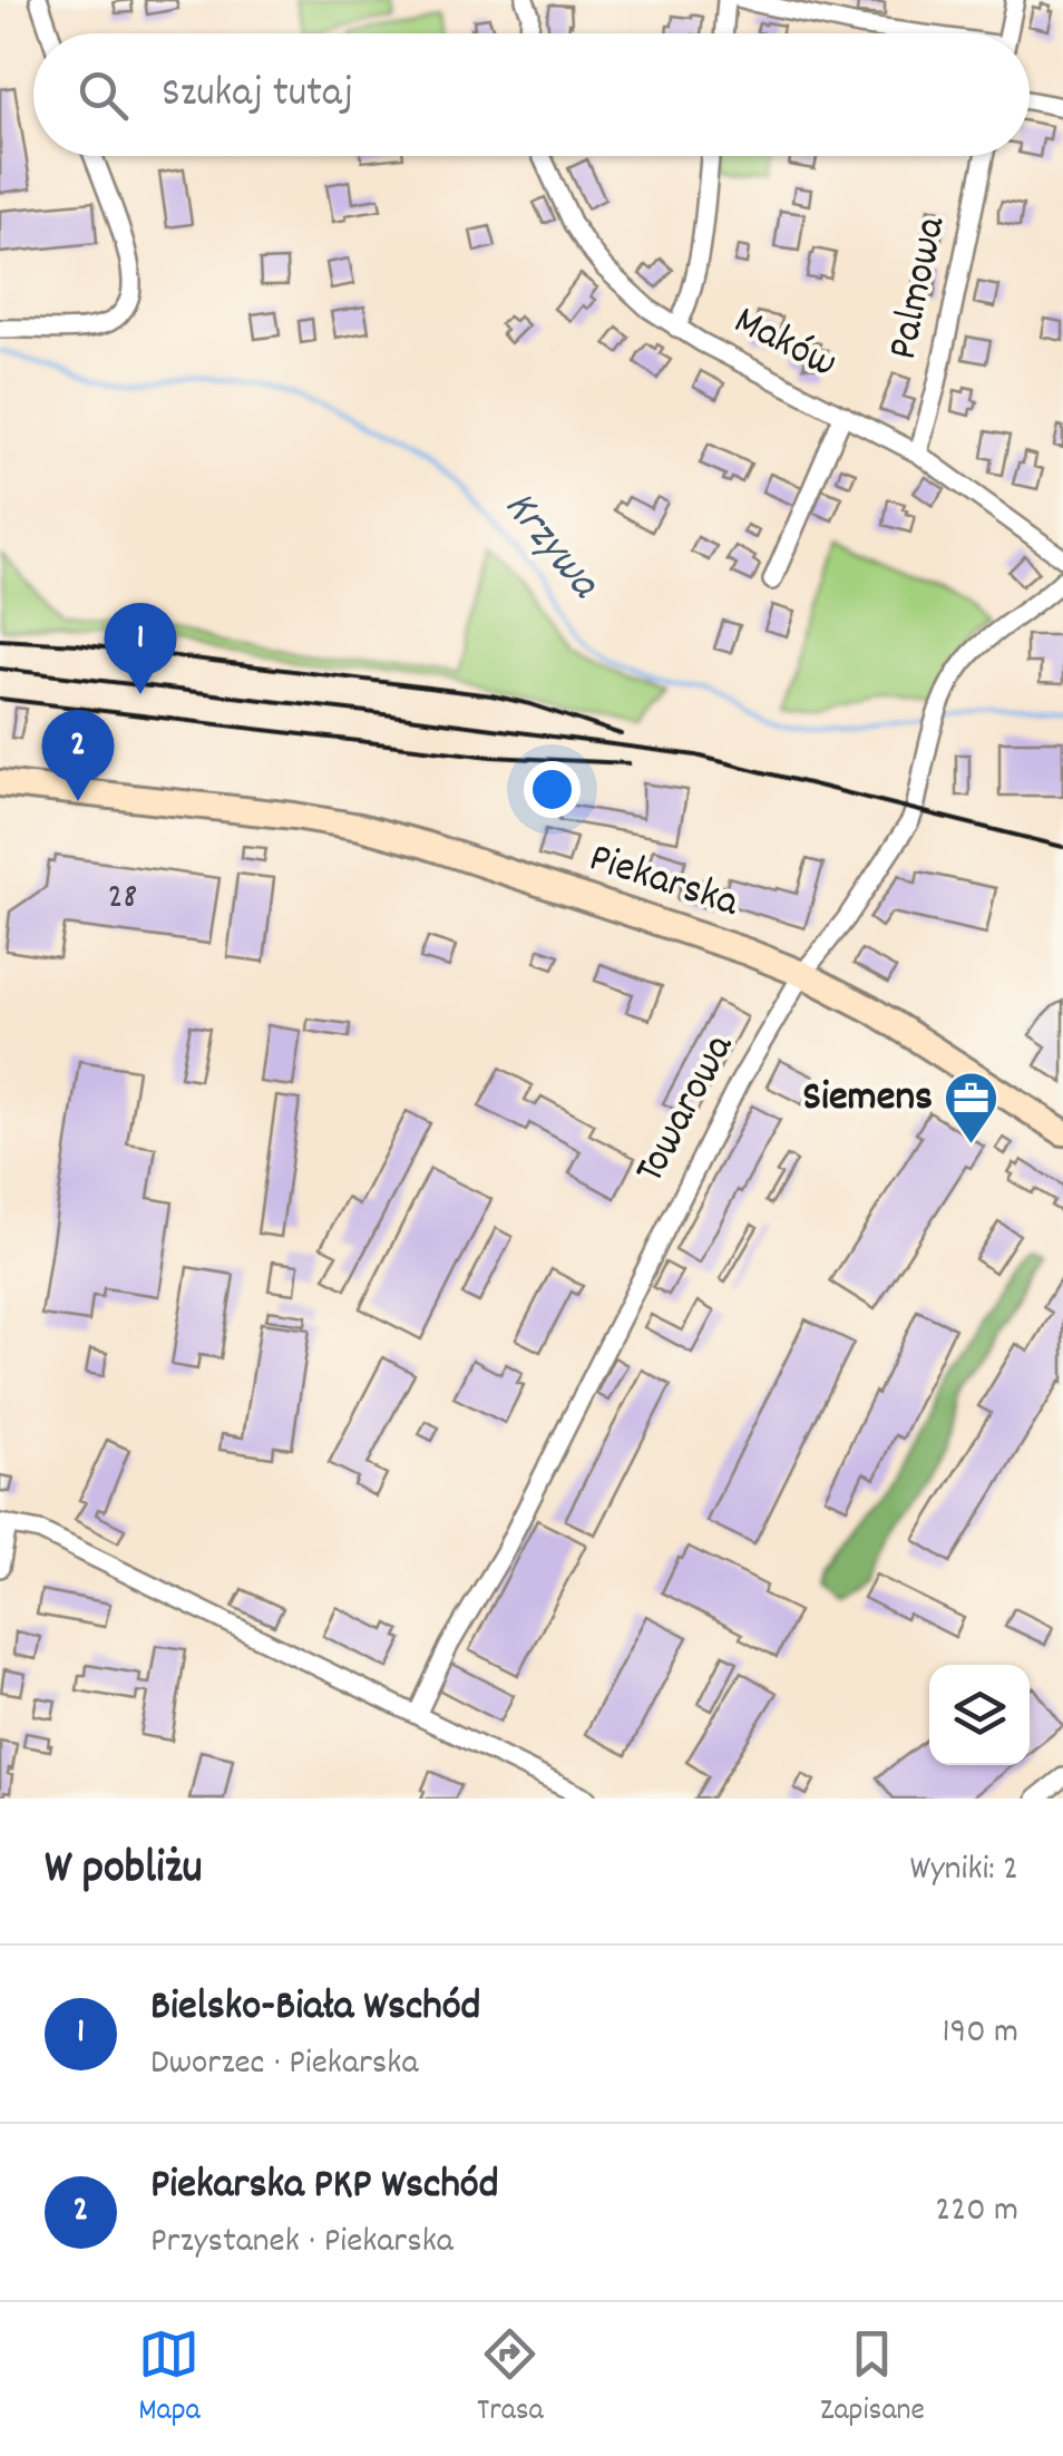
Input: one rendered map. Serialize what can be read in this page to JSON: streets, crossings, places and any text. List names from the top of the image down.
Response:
{
  "streets": {
    "street": [
      "Palmowa",
      "Maków",
      "Piekarska",
      "Towarowa"
    ]
  },
  "crossings": [
    ["Palmowa", "Maków"],
    ["Piekarska", "Towarowa"]
  ],
  "water": ["Krzywa"],
  "places": {
    "office": ["Siemens"]
  },
  "house_numbers": ["28"],
  "page": {
    "search": "Szukaj tutaj",
    "pins": ["1", "2"],
    "heading": ["W pobliżu", "Wyniki: 2"],
    "list": [
      {
        "mark": "1",
        "name": "Bielsko-Biała Wschód",
        "note": "Dworzec · Piekarska",
        "value": "190 m"
      },
      {
        "mark": "2",
        "name": "Piekarska PKP Wschód",
        "note": "Przystanek · Piekarska",
        "value": "220 m"
      }
    ],
    "nav": ["Mapa", "Trasa", "Zapisane"]
  }
}
